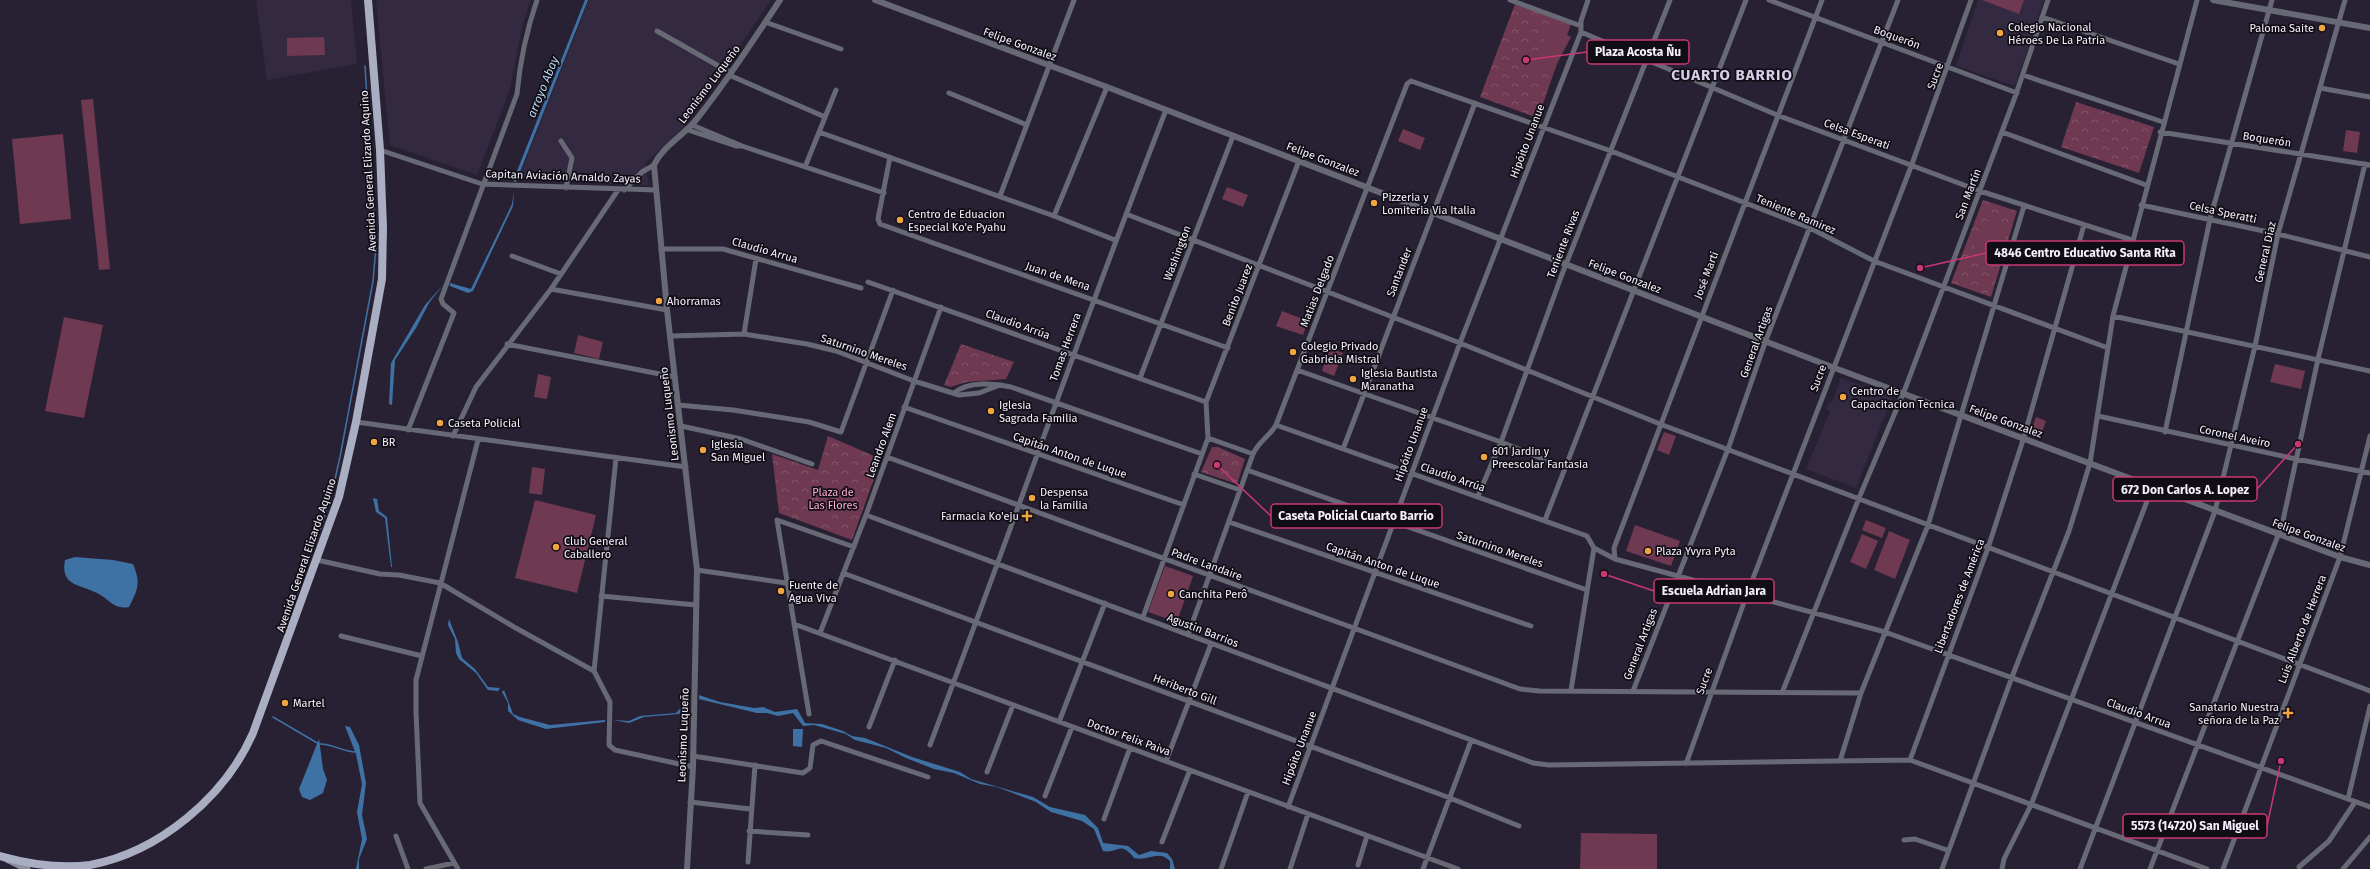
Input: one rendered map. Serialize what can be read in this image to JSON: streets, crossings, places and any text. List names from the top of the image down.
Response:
{
  "streets": {
    "main road": ["Avenida General Elizardo Aquino"],
    "street": [
      "Boquerón",
      "Felipe Gonzalez",
      "Sucre",
      "Leonismo Luqueño",
      "Celsa Esperati",
      "Hipóito Unanue",
      "Capitan Aviación Arnaldo Zayas",
      "San Martín",
      "Celsa Speratti",
      "Teniente Ramirez",
      "Teniente Rivas",
      "Claudio Arrua",
      "General Díaz",
      "Washington",
      "Santander",
      "José Marti",
      "Juan de Mena",
      "Matias Delgado",
      "Benito Juarez",
      "Claudio Arrúa",
      "General Artigas",
      "Tomas Herrera",
      "Saturnino Mereles",
      "Coronel Aveiro",
      "Leandro Alem",
      "Capitán Anton de Luque",
      "Padre Landaire",
      "Libertadores de América",
      "Luis Alberto de Herrera",
      "Agustin Barrios",
      "Heriberto Gill",
      "Doctor Felix Paiva"
    ]
  },
  "crossings": [
    ["Boquerón", "Sucre"],
    ["Boquerón", "San Martín"],
    ["Boquerón", "General Díaz"],
    ["Boquerón", "José Marti"],
    ["Boquerón", "General Artigas"],
    ["Felipe Gonzalez", "Sucre"],
    ["Felipe Gonzalez", "Hipóito Unanue"],
    ["Felipe Gonzalez", "San Martín"],
    ["Felipe Gonzalez", "Teniente Rivas"],
    ["Felipe Gonzalez", "General Díaz"],
    ["Felipe Gonzalez", "Washington"],
    ["Felipe Gonzalez", "Santander"],
    ["Felipe Gonzalez", "José Marti"],
    ["Felipe Gonzalez", "Matias Delgado"],
    ["Felipe Gonzalez", "Benito Juarez"],
    ["Felipe Gonzalez", "General Artigas"],
    ["Felipe Gonzalez", "Tomas Herrera"],
    ["Felipe Gonzalez", "Libertadores de América"],
    ["Felipe Gonzalez", "Luis Alberto de Herrera"],
    ["Sucre", "Celsa Esperati"],
    ["Sucre", "Teniente Ramirez"],
    ["Sucre", "Claudio Arrua"],
    ["Sucre", "Padre Landaire"],
    ["Sucre", "Agustin Barrios"],
    ["Leonismo Luqueño", "Capitan Aviación Arnaldo Zayas"],
    ["Leonismo Luqueño", "Claudio Arrua"],
    ["Leonismo Luqueño", "Saturnino Mereles"],
    ["Celsa Esperati", "Hipóito Unanue"],
    ["Celsa Esperati", "San Martín"],
    ["Celsa Esperati", "Teniente Rivas"],
    ["Celsa Esperati", "José Marti"],
    ["Celsa Esperati", "General Artigas"],
    ["Celsa Esperati", "Libertadores de América"],
    ["Hipóito Unanue", "Teniente Ramirez"],
    ["Hipóito Unanue", "Claudio Arrúa"],
    ["Hipóito Unanue", "Saturnino Mereles"],
    ["Hipóito Unanue", "Capitán Anton de Luque"],
    ["Hipóito Unanue", "Padre Landaire"],
    ["Hipóito Unanue", "Agustin Barrios"],
    ["Hipóito Unanue", "Heriberto Gill"],
    ["Hipóito Unanue", "Doctor Felix Paiva"],
    ["Avenida General Elizardo Aquino", "Capitan Aviación Arnaldo Zayas"],
    ["San Martín", "Teniente Ramirez"],
    ["San Martín", "Claudio Arrua"],
    ["San Martín", "Padre Landaire"],
    ["Celsa Speratti", "General Díaz"],
    ["Teniente Ramirez", "Teniente Rivas"],
    ["Teniente Ramirez", "Santander"],
    ["Teniente Ramirez", "José Marti"],
    ["Teniente Ramirez", "Matias Delgado"],
    ["Teniente Ramirez", "General Artigas"],
    ["Teniente Ramirez", "Libertadores de América"],
    ["Teniente Rivas", "Claudio Arrúa"],
    ["Claudio Arrua", "General Díaz"],
    ["Claudio Arrua", "José Marti"],
    ["Claudio Arrua", "Claudio Arrúa"],
    ["Claudio Arrua", "General Artigas"],
    ["Claudio Arrua", "Libertadores de América"],
    ["Claudio Arrua", "Luis Alberto de Herrera"],
    ["General Díaz", "Coronel Aveiro"],
    ["Washington", "Juan de Mena"],
    ["Washington", "Claudio Arrúa"],
    ["Santander", "Matias Delgado"],
    ["Santander", "Claudio Arrúa"],
    ["Juan de Mena", "Benito Juarez"],
    ["Juan de Mena", "Tomas Herrera"],
    ["Matias Delgado", "Claudio Arrúa"],
    ["Matias Delgado", "Saturnino Mereles"],
    ["Matias Delgado", "Capitán Anton de Luque"],
    ["Matias Delgado", "Padre Landaire"],
    ["Matias Delgado", "Agustin Barrios"],
    ["Benito Juarez", "Claudio Arrúa"],
    ["Claudio Arrúa", "Tomas Herrera"],
    ["Claudio Arrúa", "Leandro Alem"],
    ["General Artigas", "Padre Landaire"],
    ["Tomas Herrera", "Saturnino Mereles"],
    ["Tomas Herrera", "Capitán Anton de Luque"],
    ["Tomas Herrera", "Padre Landaire"],
    ["Tomas Herrera", "Agustin Barrios"],
    ["Tomas Herrera", "Heriberto Gill"],
    ["Tomas Herrera", "Doctor Felix Paiva"],
    ["Saturnino Mereles", "Leandro Alem"],
    ["Coronel Aveiro", "Luis Alberto de Herrera"],
    ["Leandro Alem", "Capitán Anton de Luque"],
    ["Leandro Alem", "Padre Landaire"],
    ["Leandro Alem", "Agustin Barrios"],
    ["Leandro Alem", "Heriberto Gill"],
    ["Leandro Alem", "Doctor Felix Paiva"],
    ["Libertadores de América", "Agustin Barrios"]
  ],
  "districts": ["CUARTO BARRIO"],
  "water": ["arroyo Abay"],
  "parks": ["Plaza de Las Flores"],
  "places": {
    "other": [
      "Paloma Saite",
      "Colegio Nacional Héroes De La Patria",
      "Plaza Acosta Ñu",
      "Pizzeria y Lomiteria Via Italia",
      "Centro de Eduacion Especial Ko'e Pyahu",
      "4846 Centro Educativo Santa Rita",
      "Ahorramas",
      "Colegio Privado Gabriela Mistral",
      "Iglesia Bautista Maranatha",
      "Centro de Capacitacion Tecnica",
      "Iglesia Sagrada Familia",
      "Caseta Policial",
      "BR",
      "672 Don Carlos A. Lopez",
      "Iglesia San Miguel",
      "601 Jardin y Preescolar Fantasia",
      "Caseta Policial Cuarto Barrio",
      "Despensa la Familia",
      "Club General Caballero",
      "Plaza Yvyra Pyta",
      "Escuela Adrian Jara",
      "Fuente de Agua Viva",
      "Canchita Perô",
      "Martel",
      "5573 (14720) San Miguel"
    ],
    "health": ["Farmacia Ko'eju", "Sanatario Nuestra señora de la Paz"]
  }
}
